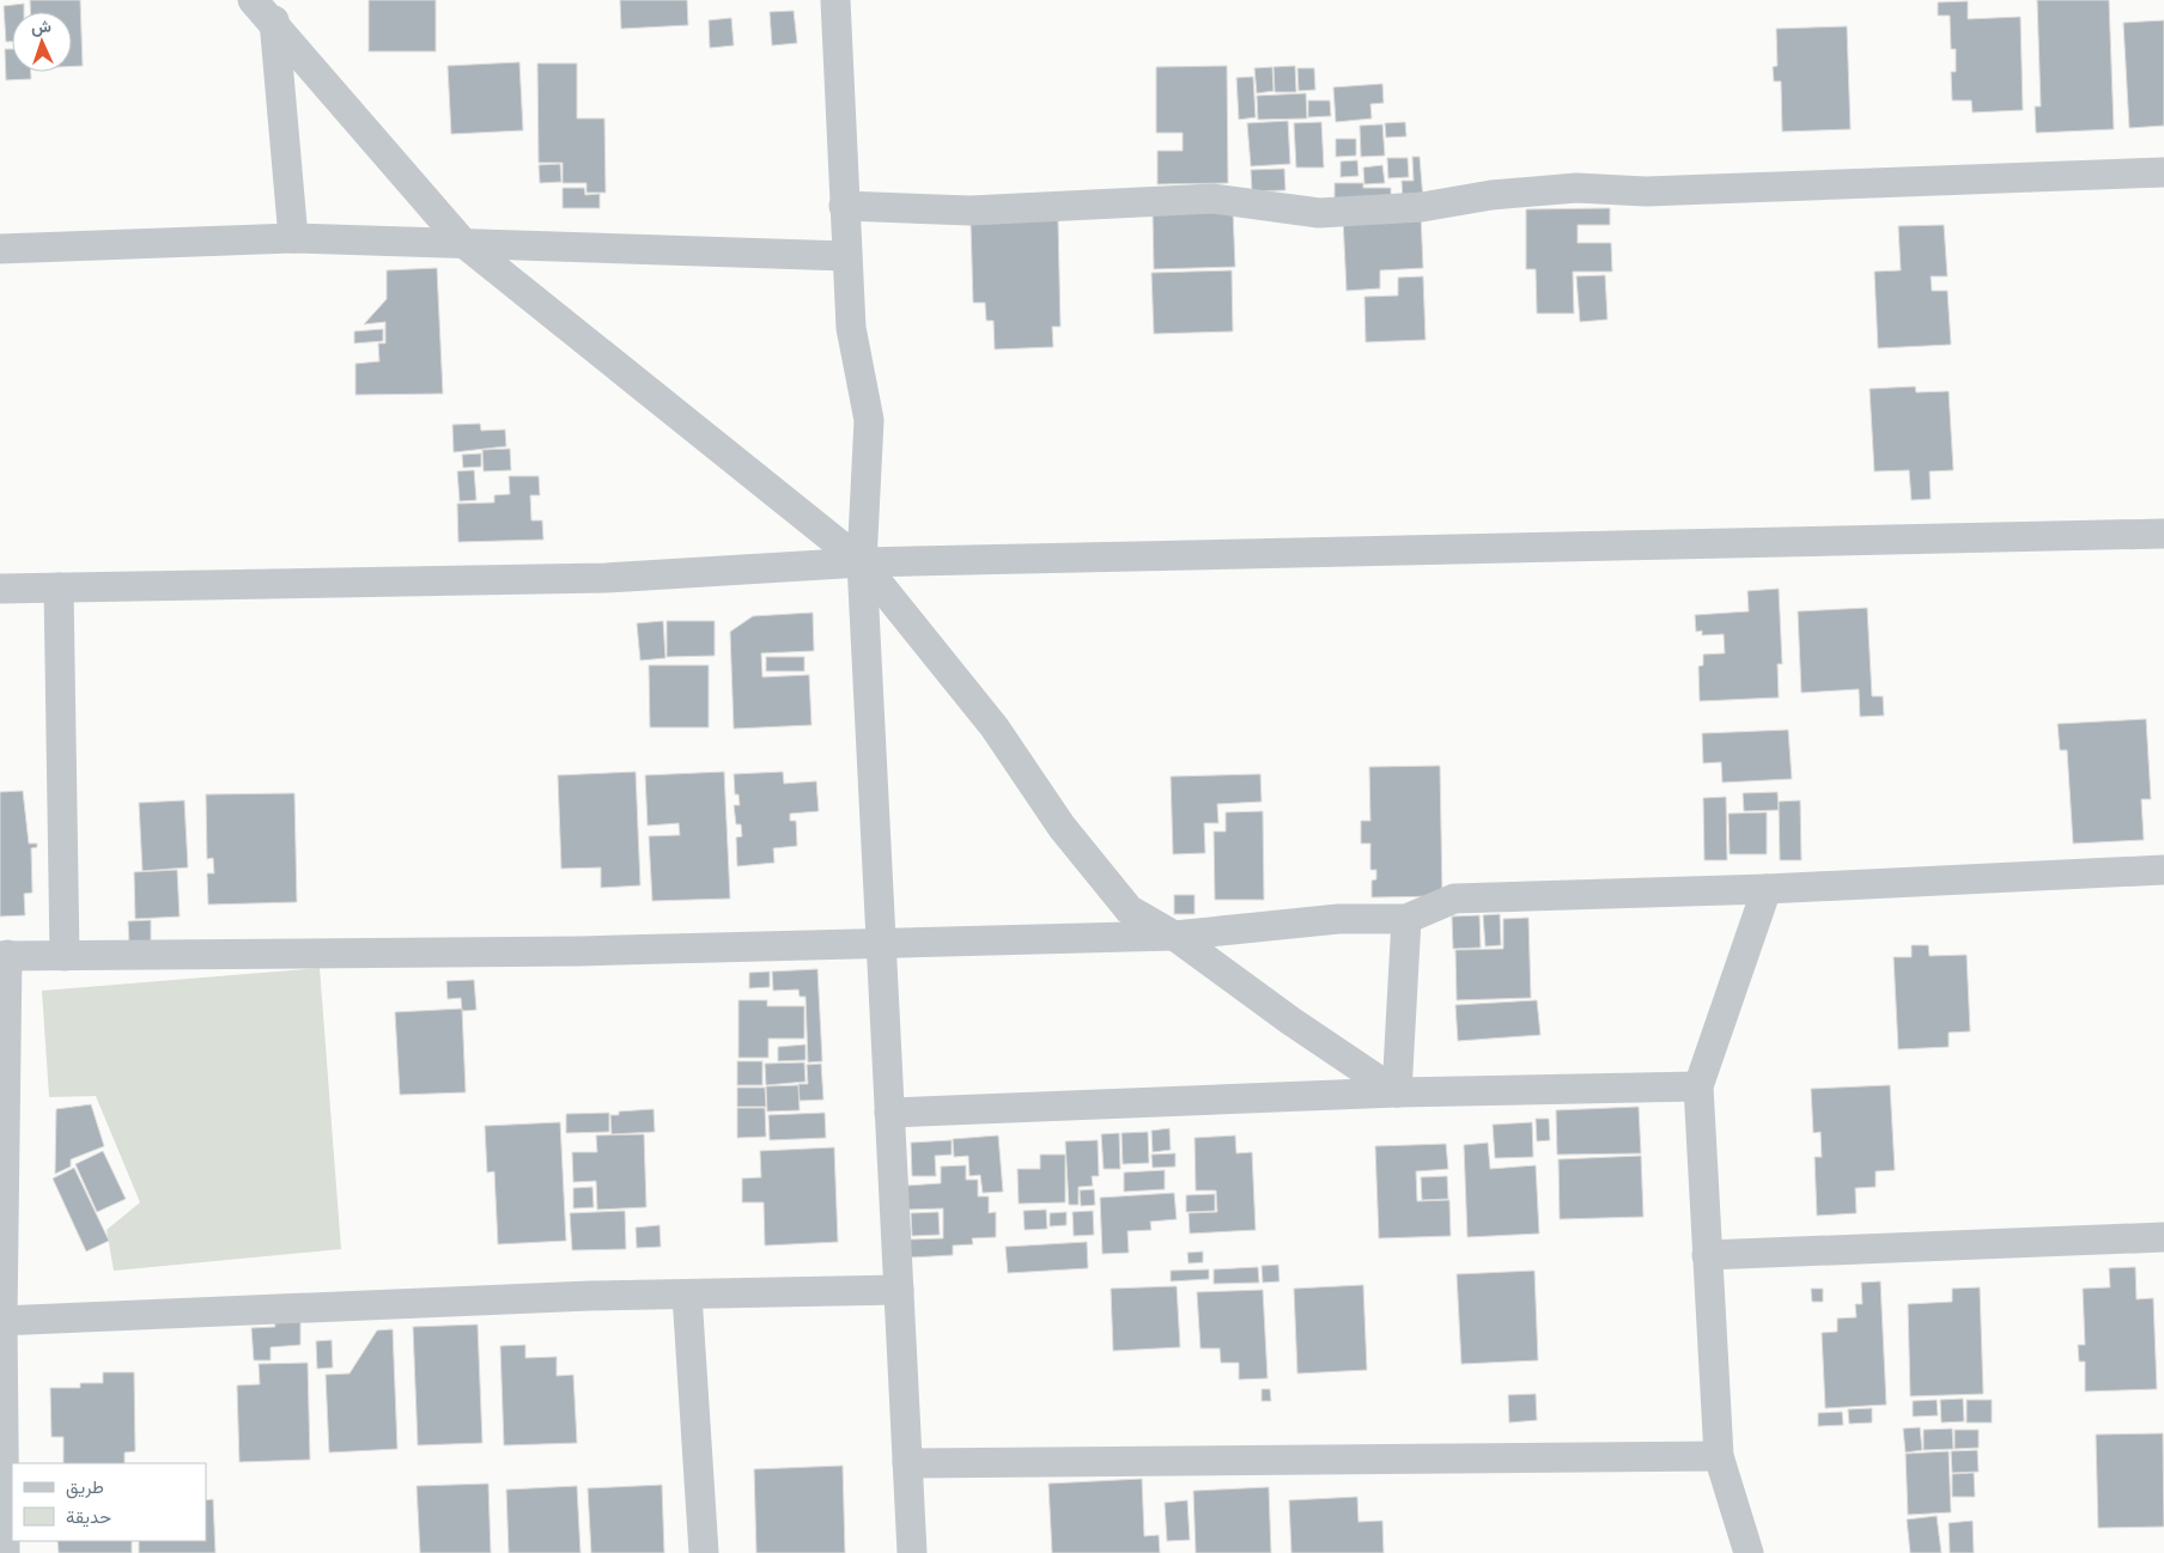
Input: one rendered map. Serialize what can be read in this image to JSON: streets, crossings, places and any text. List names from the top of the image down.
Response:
{
  "legend": ["طريق", "حديقة"],
  "north": "top"
}
